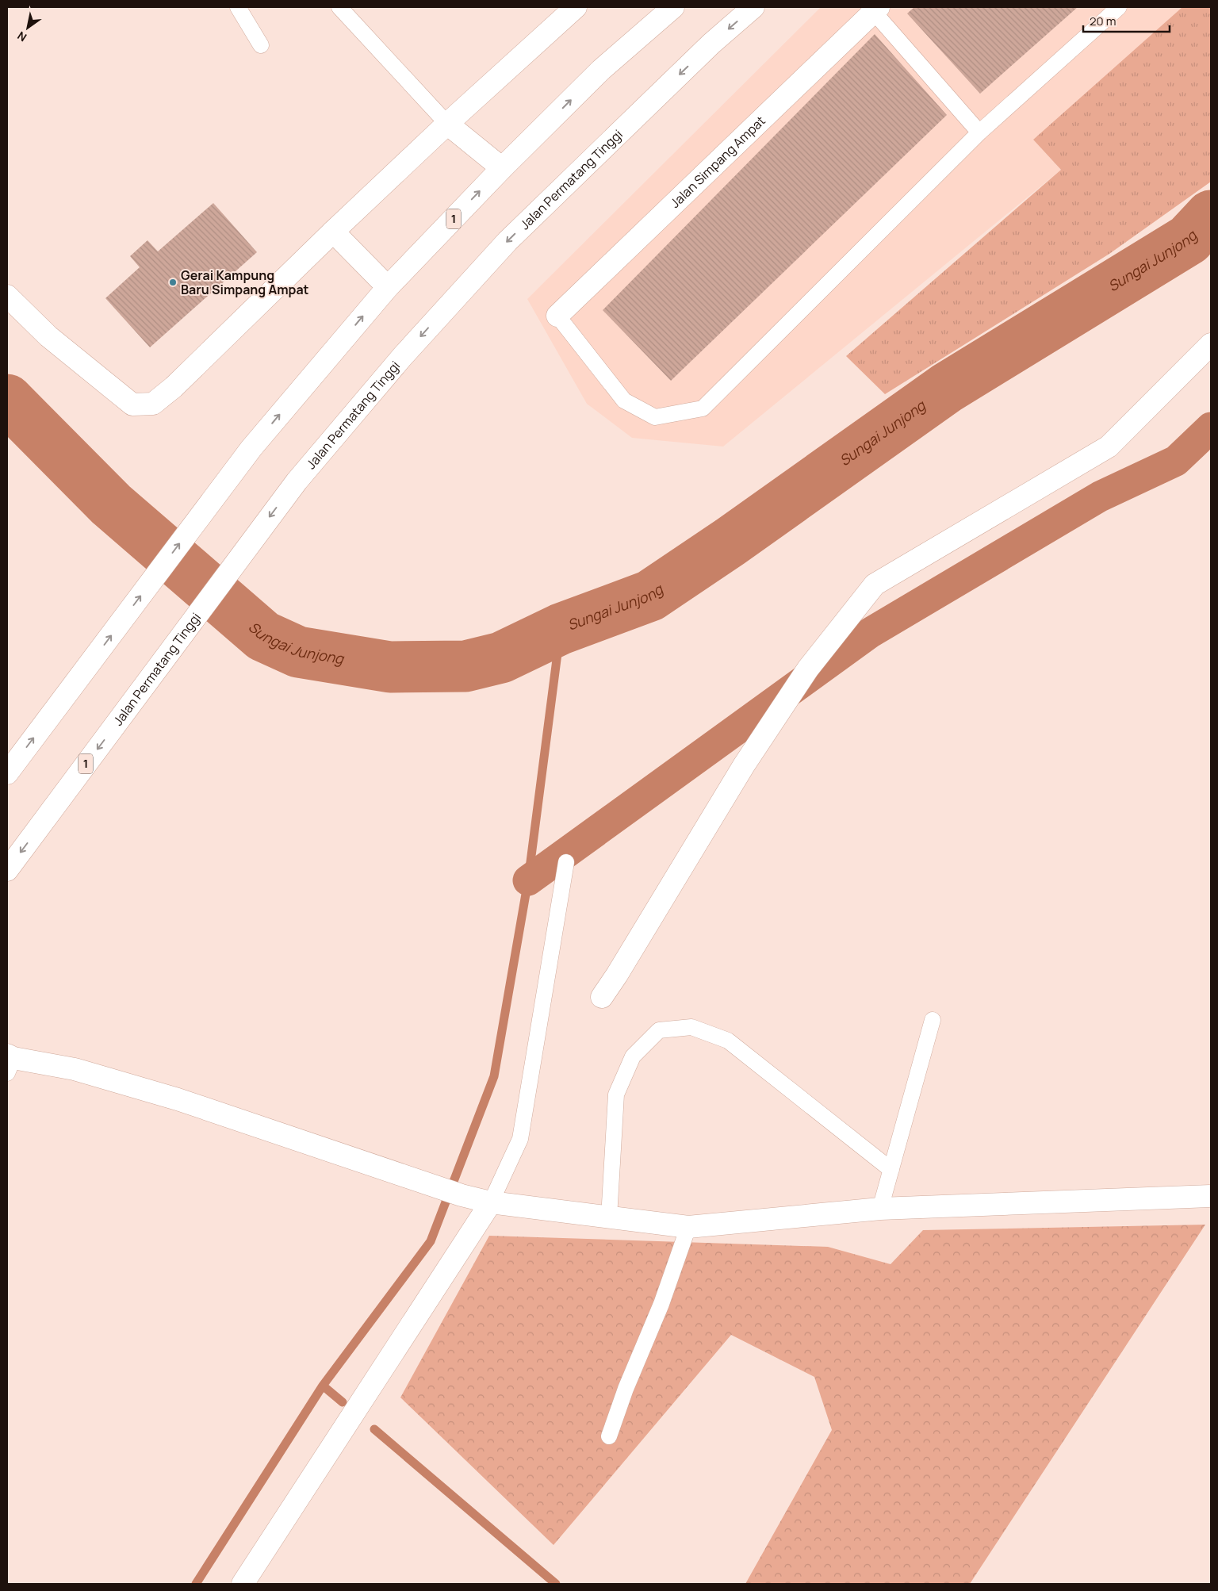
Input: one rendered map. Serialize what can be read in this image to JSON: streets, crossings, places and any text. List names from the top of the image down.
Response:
{
  "streets": {
    "main road": ["Jalan Simpang Ampat", "Jalan Permatang Tinggi", "1"]
  },
  "water": ["Sungai Junjong"],
  "places": ["Gerai Kampung Baru Simpang Ampat"],
  "scale_bar": "20 m",
  "north": "bottom left"
}
